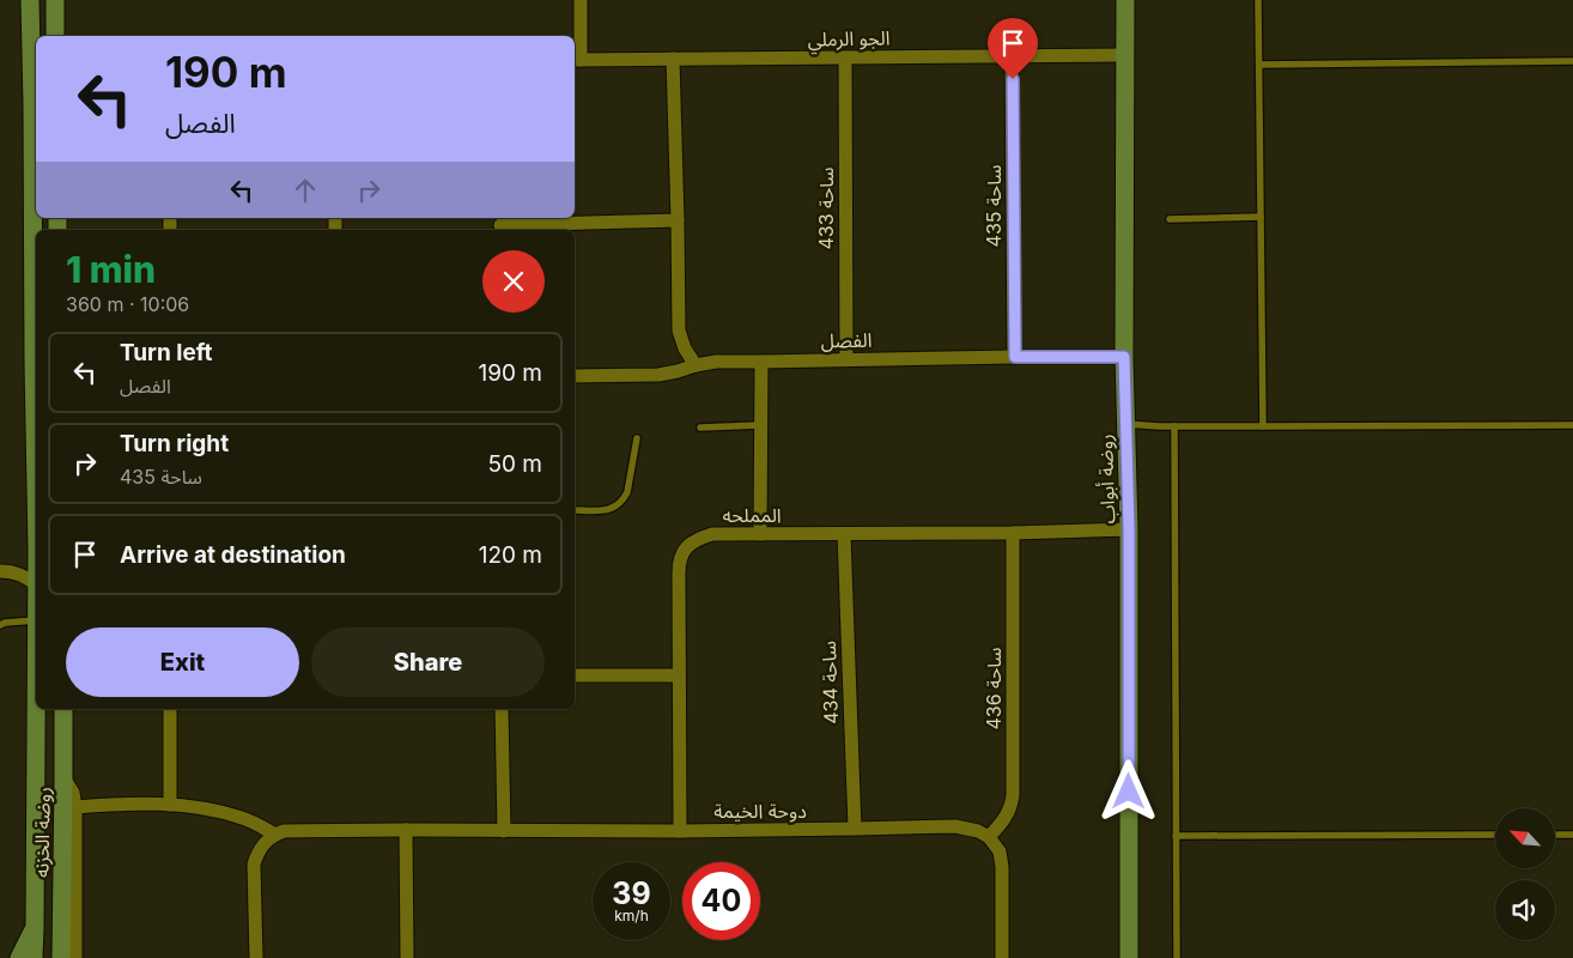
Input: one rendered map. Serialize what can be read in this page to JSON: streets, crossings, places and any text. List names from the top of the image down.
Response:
{
  "streets": {
    "street": [
      "الجو الرملي",
      "ساحة 435",
      "ساحة 433",
      "الفصل",
      "روضة أبواب",
      "المملحه",
      "ساحة 434",
      "ساحة 436",
      "دوحة الخيمة",
      "روضة الخزنه"
    ]
  },
  "crossings": [
    ["الجو الرملي", "ساحة 435"],
    ["الجو الرملي", "ساحة 433"],
    ["الجو الرملي", "روضة أبواب"],
    ["ساحة 435", "الفصل"],
    ["ساحة 433", "الفصل"],
    ["الفصل", "روضة أبواب"],
    ["روضة أبواب", "المملحه"],
    ["المملحه", "ساحة 434"],
    ["المملحه", "ساحة 436"],
    ["المملحه", "دوحة الخيمة"],
    ["ساحة 434", "دوحة الخيمة"],
    ["ساحة 436", "دوحة الخيمة"]
  ],
  "north": "top left",
  "page": {
    "turn": ["190 m", "الفصل"],
    "heading": ["1 min", "360 m · 10:06"],
    "list": [
      {
        "name": "Turn left",
        "note": "الفصل",
        "value": "190 m"
      },
      {
        "name": "Turn right",
        "note": "ساحة 435",
        "value": "50 m"
      },
      {
        "name": "Arrive at destination",
        "value": "120 m"
      }
    ],
    "buttons": ["Exit", "Share"],
    "speed": "39 km/h",
    "limit": "40"
  }
}
